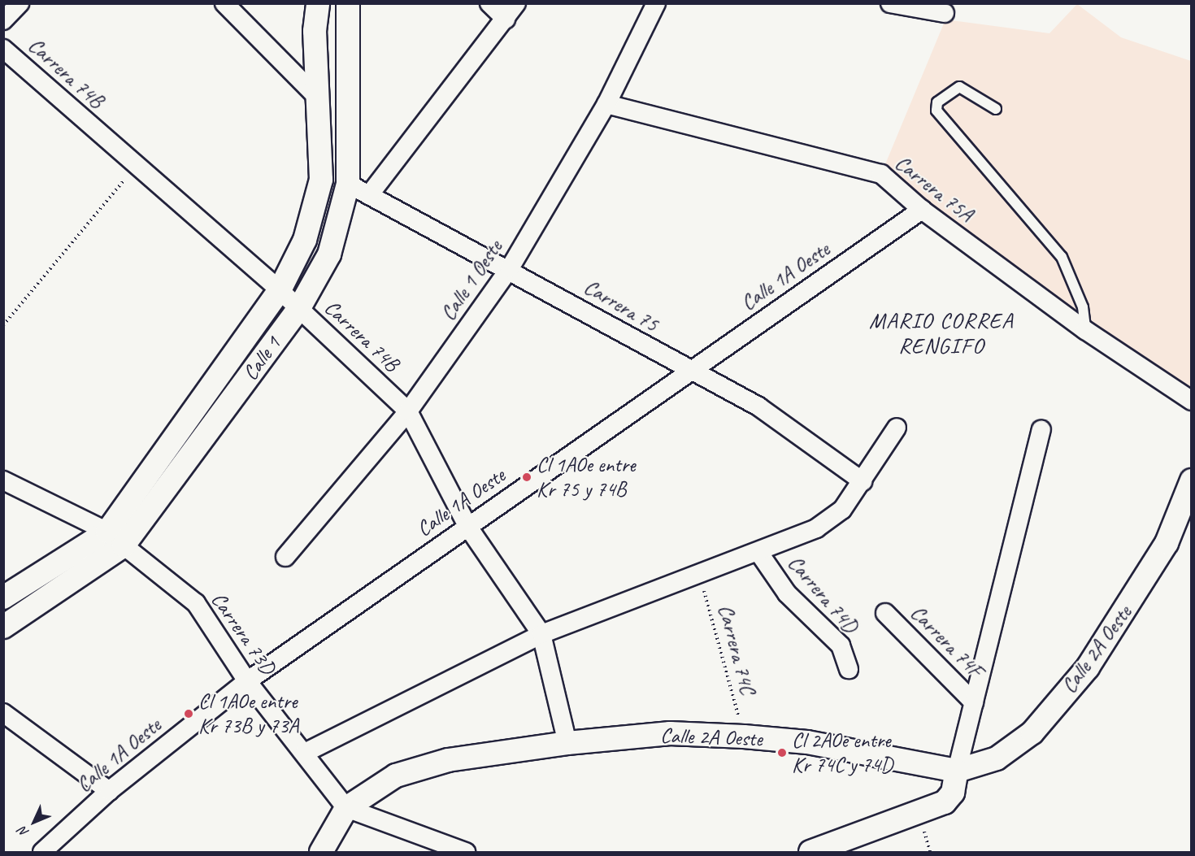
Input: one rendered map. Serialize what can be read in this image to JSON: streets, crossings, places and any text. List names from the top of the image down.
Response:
{
  "streets": {
    "street": [
      "Carrera 74B",
      "Carrera 75A",
      "Calle 1A Oeste",
      "Calle 1 Oeste",
      "Carrera 75",
      "Calle 1",
      "Carrera 74D",
      "Carrera 73D",
      "Carrera 74F",
      "Calle 2A Oeste"
    ],
    "path": ["Carrera 74C"]
  },
  "crossings": [
    ["Carrera 74B", "Calle 1A Oeste"],
    ["Carrera 74B", "Calle 1 Oeste"],
    ["Carrera 74B", "Calle 1"],
    ["Carrera 74B", "Calle 2A Oeste"],
    ["Carrera 75A", "Calle 1A Oeste"],
    ["Carrera 75A", "Calle 1 Oeste"],
    ["Calle 1A Oeste", "Carrera 75"],
    ["Calle 1A Oeste", "Carrera 73D"],
    ["Calle 1 Oeste", "Carrera 75"],
    ["Carrera 75", "Calle 1"],
    ["Calle 1", "Carrera 73D"],
    ["Carrera 73D", "Calle 2A Oeste"],
    ["Carrera 74C", "Calle 2A Oeste"]
  ],
  "districts": ["MARIO CORREA RENGIFO"],
  "places": ["Cl 1AOe entre Kr 75 y 74B", "Cl 1AOe entre Kr 73B y 73A", "Cl 2AOe entre Kr 74C y 74D"],
  "north": "bottom left"
}
